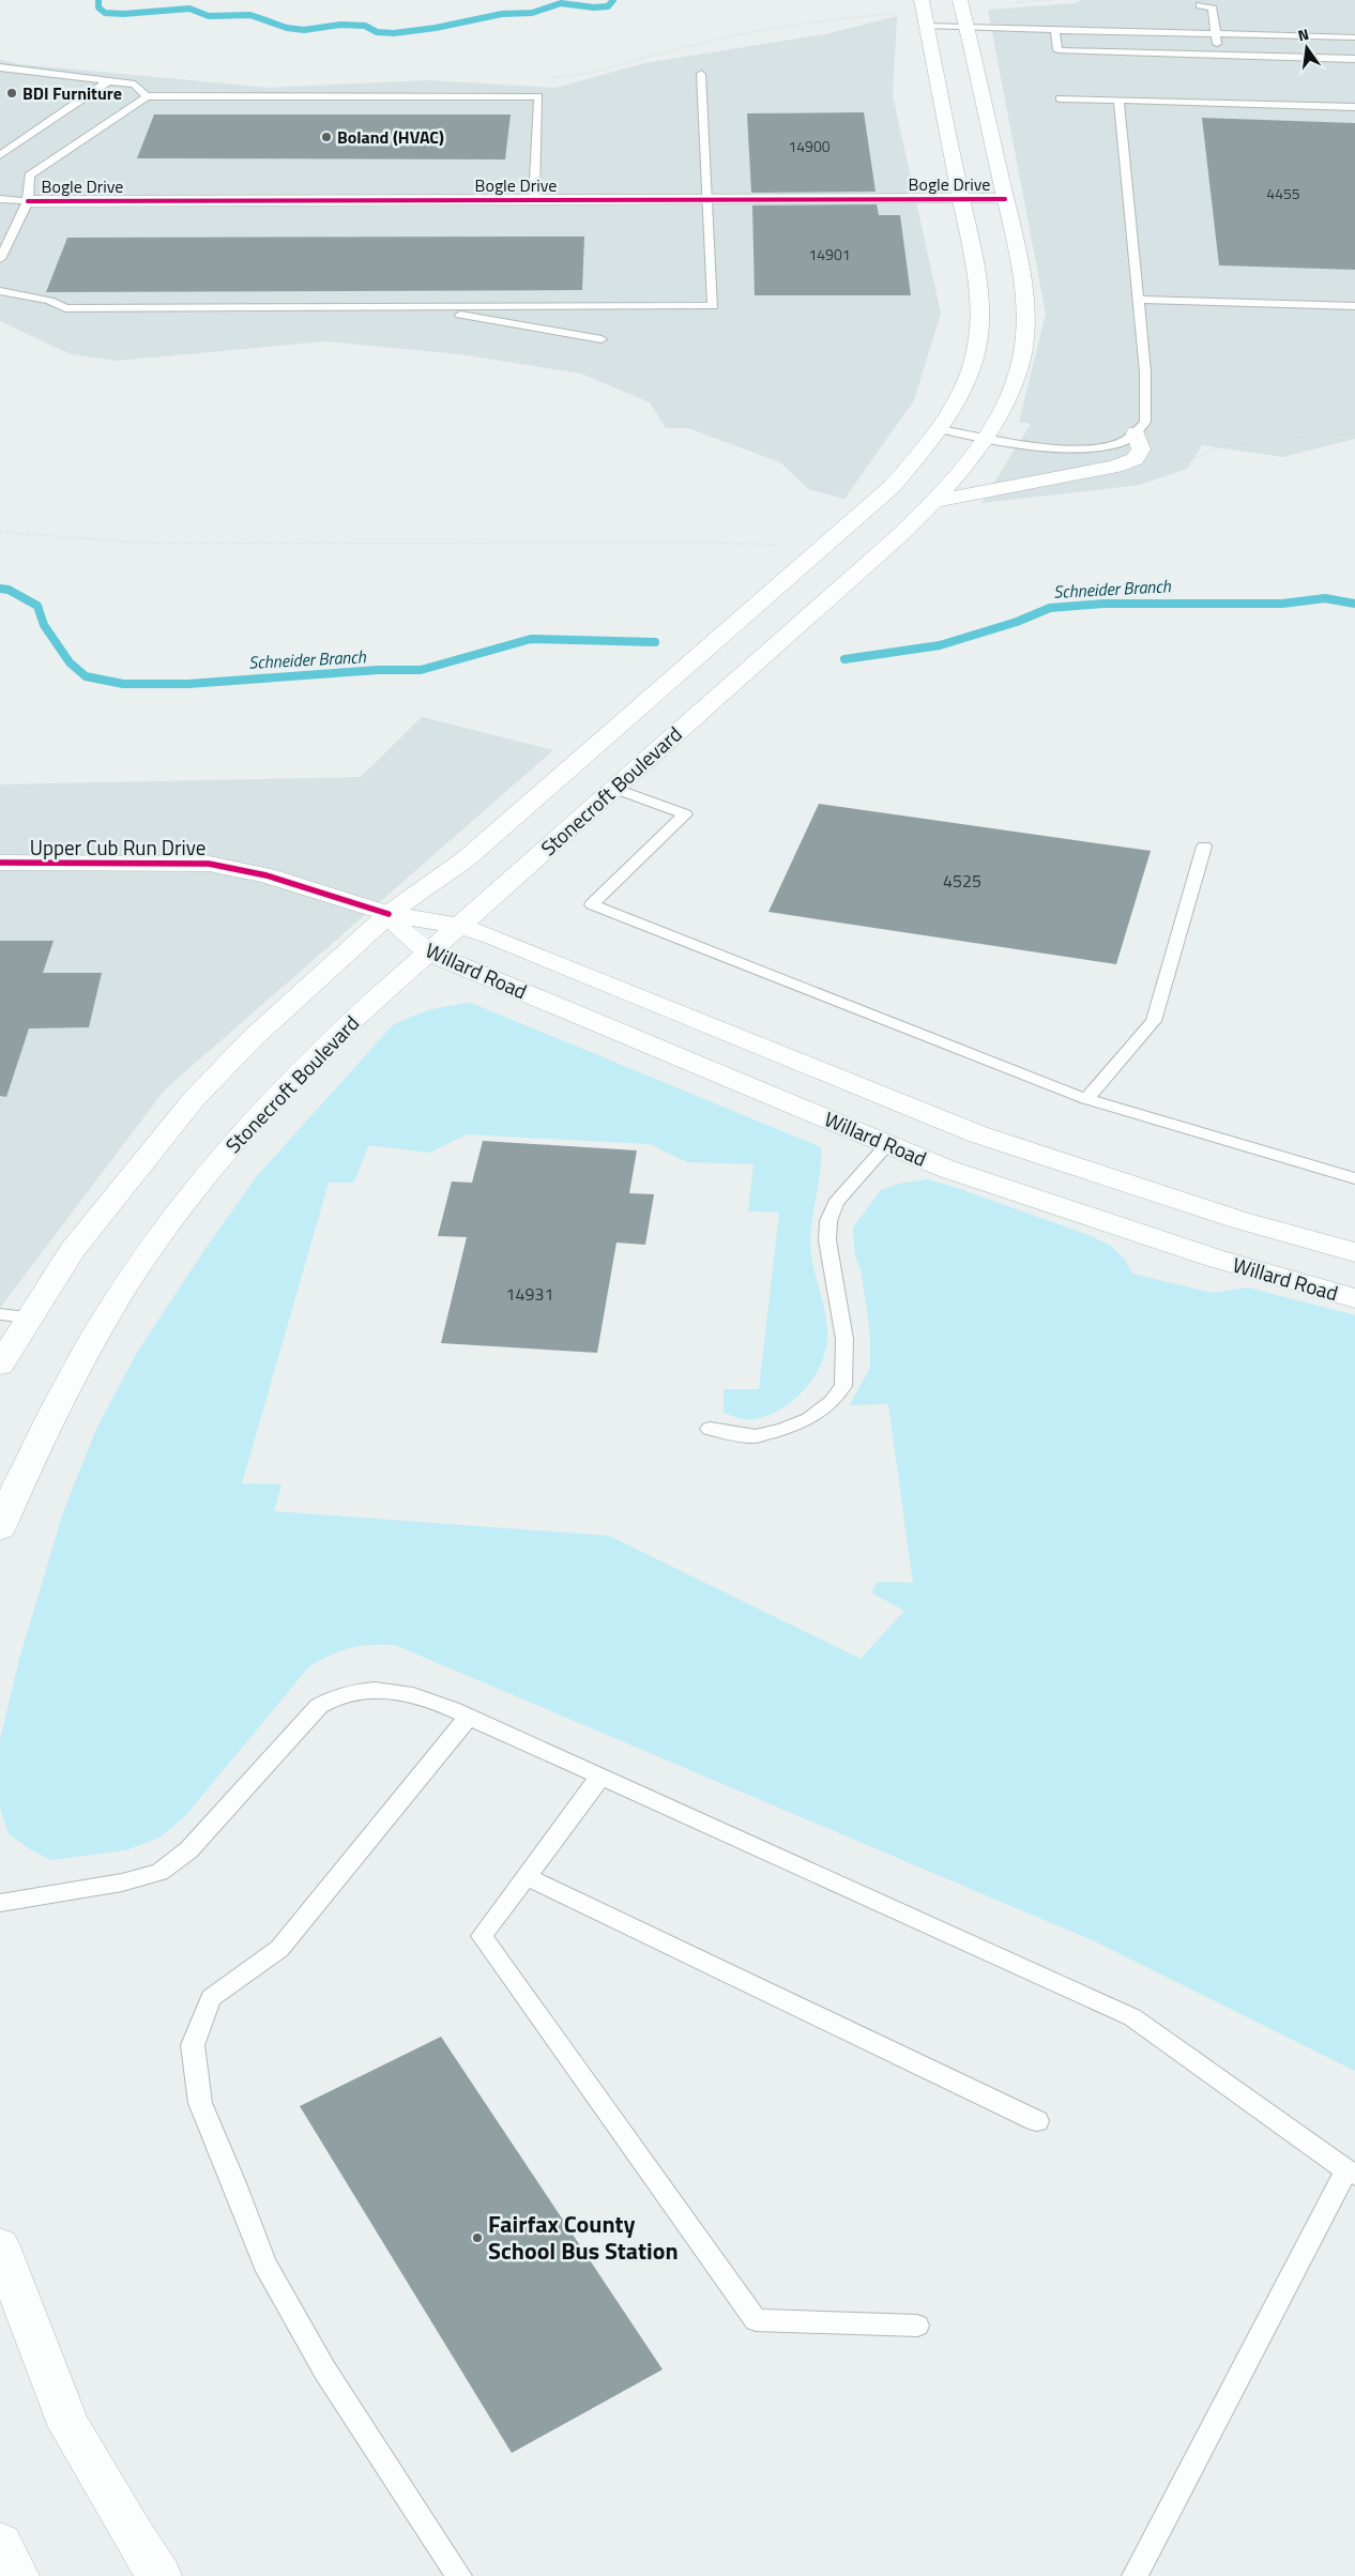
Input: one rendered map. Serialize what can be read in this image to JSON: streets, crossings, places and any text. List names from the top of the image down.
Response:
{
  "streets": {
    "main road": [
      "Bogle Drive",
      "Stonecroft Boulevard",
      "Upper Cub Run Drive",
      "Willard Road"
    ]
  },
  "crossings": [
    ["Bogle Drive", "Stonecroft Boulevard"],
    ["Stonecroft Boulevard", "Willard Road"],
    ["Upper Cub Run Drive", "Willard Road"]
  ],
  "water": ["Schneider Branch"],
  "places": ["BDI Furniture", "Boland (HVAC)", "Fairfax County School Bus Station"],
  "house_numbers": [
    "14900",
    "4455",
    "14901",
    "4525",
    "14931"
  ],
  "north": "top"
}
